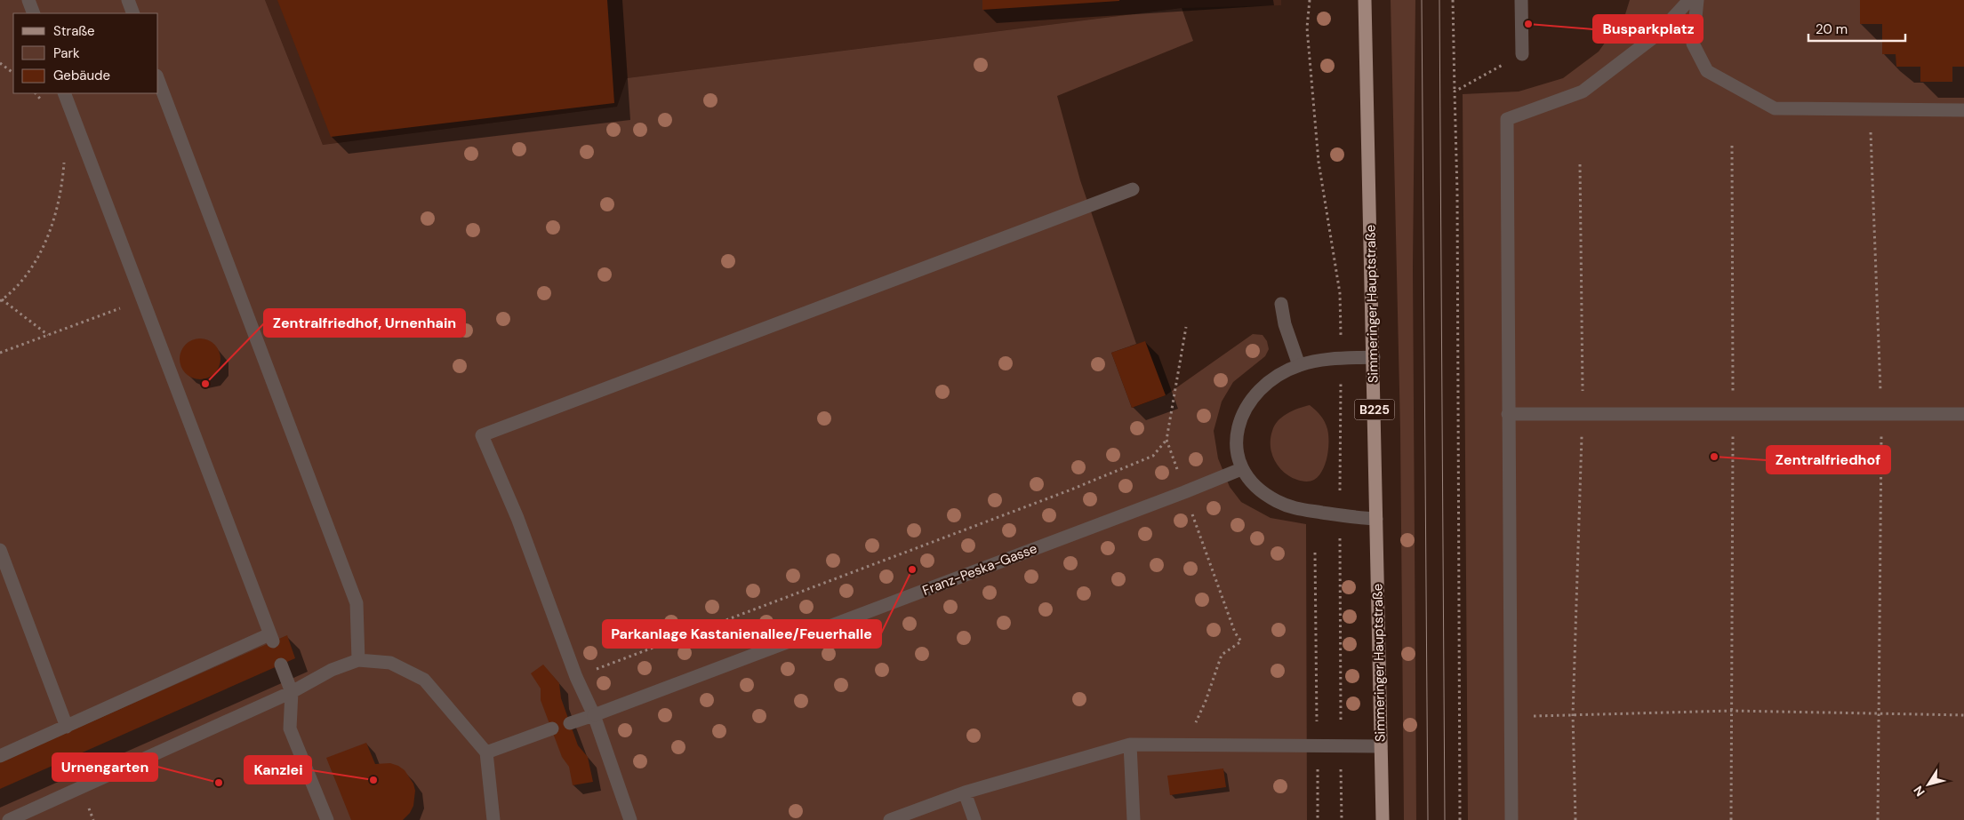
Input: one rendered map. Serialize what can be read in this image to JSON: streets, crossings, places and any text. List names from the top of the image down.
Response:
{
  "streets": {
    "main road": ["Simmeringer Hauptstraße", "B225"],
    "street": ["Franz-Peska-Gasse"]
  },
  "places": [
    "Busparkplatz",
    "Zentralfriedhof, Urnenhain",
    "Zentralfriedhof",
    "Parkanlage Kastanienallee/Feuerhalle",
    "Kanzlei",
    "Urnengarten"
  ],
  "legend": ["Straße", "Park", "Gebäude"],
  "scale_bar": "20 m",
  "north": "bottom left"
}
